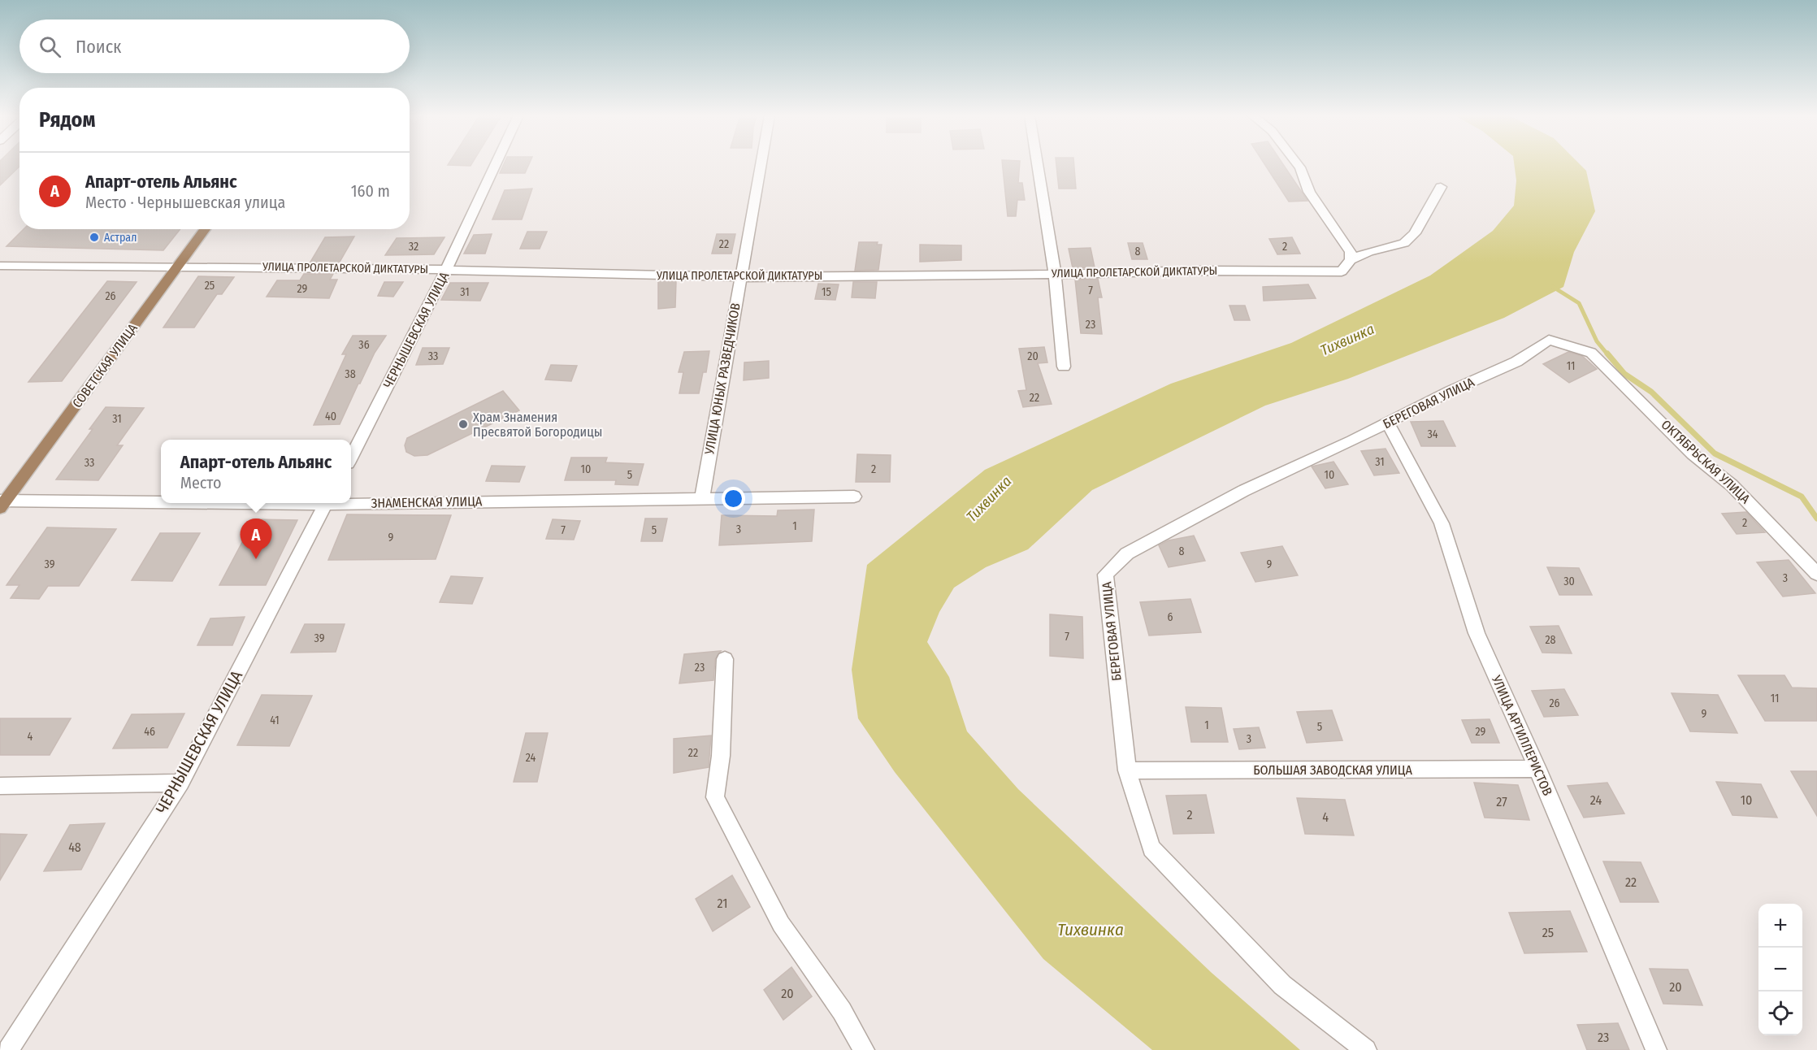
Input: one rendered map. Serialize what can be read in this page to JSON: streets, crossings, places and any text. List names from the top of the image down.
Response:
{
  "streets": {
    "main road": ["СОВЕТСКАЯ УЛИЦА"],
    "street": [
      "УЛИЦА ПРОЛЕТАРСКОЙ ДИКТАТУРЫ",
      "ЧЕРНЫШЕВСКАЯ УЛИЦА",
      "УЛИЦА ЮНЫХ РАЗВЕДЧИКОВ",
      "БЕРЕГОВАЯ УЛИЦА",
      "ОКТЯБРЬСКАЯ УЛИЦА",
      "ЗНАМЕНСКАЯ УЛИЦА",
      "УЛИЦА АРТИЛЛЕРИСТОВ",
      "БОЛЬШАЯ ЗАВОДСКАЯ УЛИЦА"
    ]
  },
  "crossings": [
    ["УЛИЦА ПРОЛЕТАРСКОЙ ДИКТАТУРЫ", "ЧЕРНЫШЕВСКАЯ УЛИЦА"],
    ["УЛИЦА ПРОЛЕТАРСКОЙ ДИКТАТУРЫ", "СОВЕТСКАЯ УЛИЦА"],
    ["УЛИЦА ПРОЛЕТАРСКОЙ ДИКТАТУРЫ", "УЛИЦА ЮНЫХ РАЗВЕДЧИКОВ"],
    ["СОВЕТСКАЯ УЛИЦА", "ЗНАМЕНСКАЯ УЛИЦА"],
    ["УЛИЦА ЮНЫХ РАЗВЕДЧИКОВ", "ЗНАМЕНСКАЯ УЛИЦА"],
    ["БЕРЕГОВАЯ УЛИЦА", "ОКТЯБРЬСКАЯ УЛИЦА"],
    ["БЕРЕГОВАЯ УЛИЦА", "УЛИЦА АРТИЛЛЕРИСТОВ"],
    ["БЕРЕГОВАЯ УЛИЦА", "БОЛЬШАЯ ЗАВОДСКАЯ УЛИЦА"],
    ["УЛИЦА АРТИЛЛЕРИСТОВ", "БОЛЬШАЯ ЗАВОДСКАЯ УЛИЦА"]
  ],
  "water": ["Тихвинка"],
  "places": ["Астрал", "Храм Знамения Пресвятой Богородицы"],
  "house_numbers": [
    "22",
    "32",
    "2",
    "8",
    "25",
    "29",
    "7",
    "31",
    "15",
    "26",
    "23",
    "36",
    "33",
    "20",
    "11",
    "38",
    "22",
    "40",
    "31",
    "34",
    "31",
    "33",
    "10",
    "2",
    "5",
    "10",
    "2",
    "1",
    "3",
    "7",
    "5",
    "9",
    "8",
    "39",
    "9",
    "3",
    "30",
    "6",
    "7",
    "39",
    "28",
    "23",
    "11",
    "26",
    "9",
    "41",
    "1",
    "5",
    "46",
    "29",
    "4",
    "3",
    "22",
    "24",
    "24",
    "10",
    "27",
    "2",
    "4",
    "48",
    "22",
    "21",
    "25",
    "20",
    "20",
    "23"
  ],
  "page": {
    "search": "Поиск",
    "heading": "Рядом",
    "list": [
      {
        "mark": "A",
        "name": "Апарт-отель Альянс",
        "note": "Место · Чернышевская улица",
        "value": "160 m"
      }
    ],
    "popup": ["Апарт-отель Альянс", "Место"],
    "pins": "A",
    "map_buttons": ["+", "−"]
  }
}
